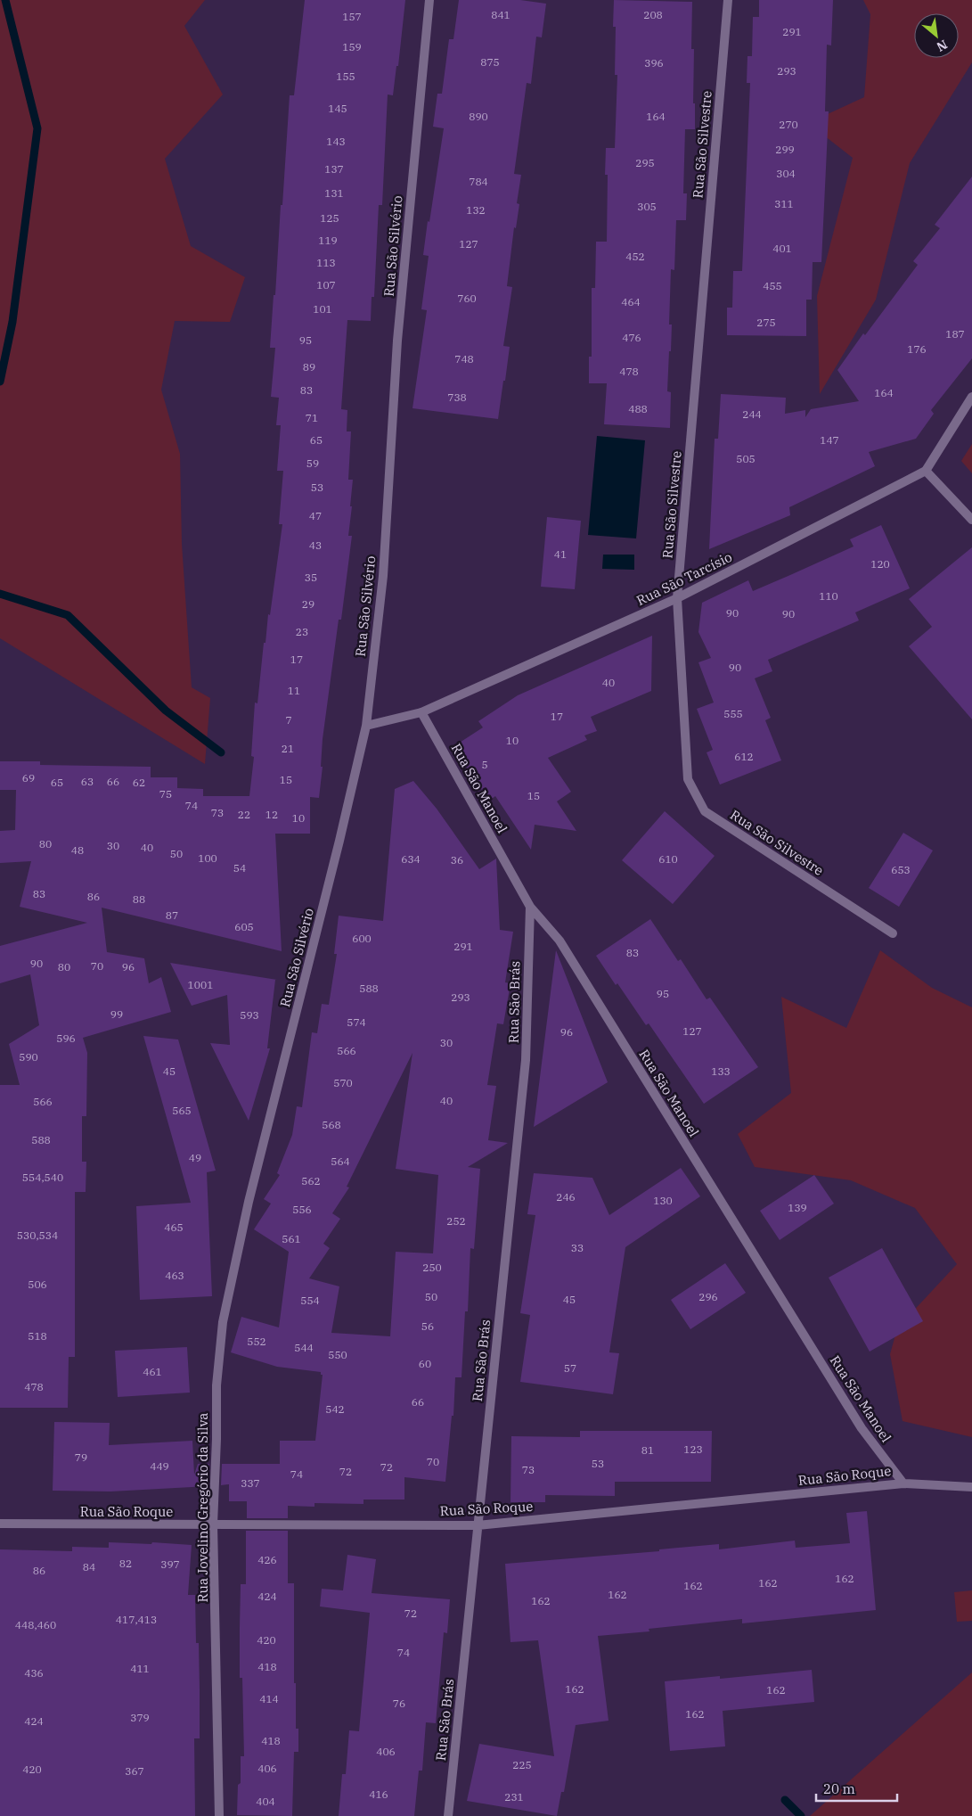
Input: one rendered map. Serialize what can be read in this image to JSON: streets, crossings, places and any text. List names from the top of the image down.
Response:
{
  "streets": {
    "street": [
      "Rua São Silvestre",
      "Rua São Silvério",
      "Rua São Tarcísio",
      "Rua São Manoel",
      "Rua São Brás",
      "Rua São Roque",
      "Rua Jovelino Gregório da Silva"
    ]
  },
  "crossings": [
    ["Rua São Silvestre", "Rua São Tarcísio"],
    ["Rua São Silvério", "Rua São Tarcísio"],
    ["Rua São Silvério", "Rua Jovelino Gregório da Silva"],
    ["Rua São Tarcísio", "Rua São Manoel"],
    ["Rua São Manoel", "Rua São Brás"],
    ["Rua São Manoel", "Rua São Roque"],
    ["Rua São Brás", "Rua São Roque"],
    ["Rua São Roque", "Rua Jovelino Gregório da Silva"]
  ],
  "house_numbers": [
    "841",
    "208",
    "157",
    "291",
    "159",
    "875",
    "396",
    "293",
    "155",
    "145",
    "890",
    "164",
    "270",
    "143",
    "299",
    "295",
    "137",
    "304",
    "784",
    "131",
    "311",
    "305",
    "132",
    "125",
    "119",
    "127",
    "401",
    "452",
    "113",
    "107",
    "455",
    "760",
    "464",
    "101",
    "275",
    "187",
    "476",
    "95",
    "176",
    "748",
    "89",
    "478",
    "83",
    "164",
    "738",
    "488",
    "244",
    "71",
    "65",
    "147",
    "505",
    "59",
    "53",
    "47",
    "43",
    "41",
    "120",
    "35",
    "110",
    "29",
    "90",
    "90",
    "23",
    "17",
    "90",
    "40",
    "11",
    "555",
    "17",
    "7",
    "10",
    "21",
    "612",
    "5",
    "69",
    "15",
    "63",
    "66",
    "65",
    "62",
    "75",
    "15",
    "74",
    "73",
    "22",
    "12",
    "10",
    "80",
    "30",
    "40",
    "48",
    "50",
    "100",
    "634",
    "610",
    "36",
    "54",
    "653",
    "83",
    "86",
    "88",
    "87",
    "605",
    "600",
    "291",
    "83",
    "90",
    "70",
    "80",
    "96",
    "1001",
    "588",
    "95",
    "293",
    "99",
    "593",
    "574",
    "127",
    "96",
    "596",
    "30",
    "566",
    "590",
    "45",
    "133",
    "570",
    "40",
    "566",
    "565",
    "568",
    "588",
    "49",
    "564",
    "554,540",
    "562",
    "246",
    "130",
    "139",
    "556",
    "252",
    "465",
    "530,534",
    "561",
    "33",
    "250",
    "463",
    "506",
    "50",
    "296",
    "45",
    "554",
    "56",
    "518",
    "552",
    "544",
    "550",
    "60",
    "57",
    "461",
    "478",
    "66",
    "542",
    "123",
    "81",
    "79",
    "70",
    "53",
    "449",
    "72",
    "73",
    "72",
    "74",
    "337",
    "426",
    "82",
    "397",
    "84",
    "86",
    "162",
    "162",
    "162",
    "162",
    "424",
    "162",
    "72",
    "417,413",
    "448,460",
    "420",
    "74",
    "418",
    "411",
    "436",
    "162",
    "162",
    "414",
    "76",
    "162",
    "379",
    "424",
    "418",
    "406",
    "225",
    "406",
    "420",
    "367",
    "416",
    "231",
    "404"
  ],
  "scale_bar": "20 m",
  "north": "bottom right"
}
